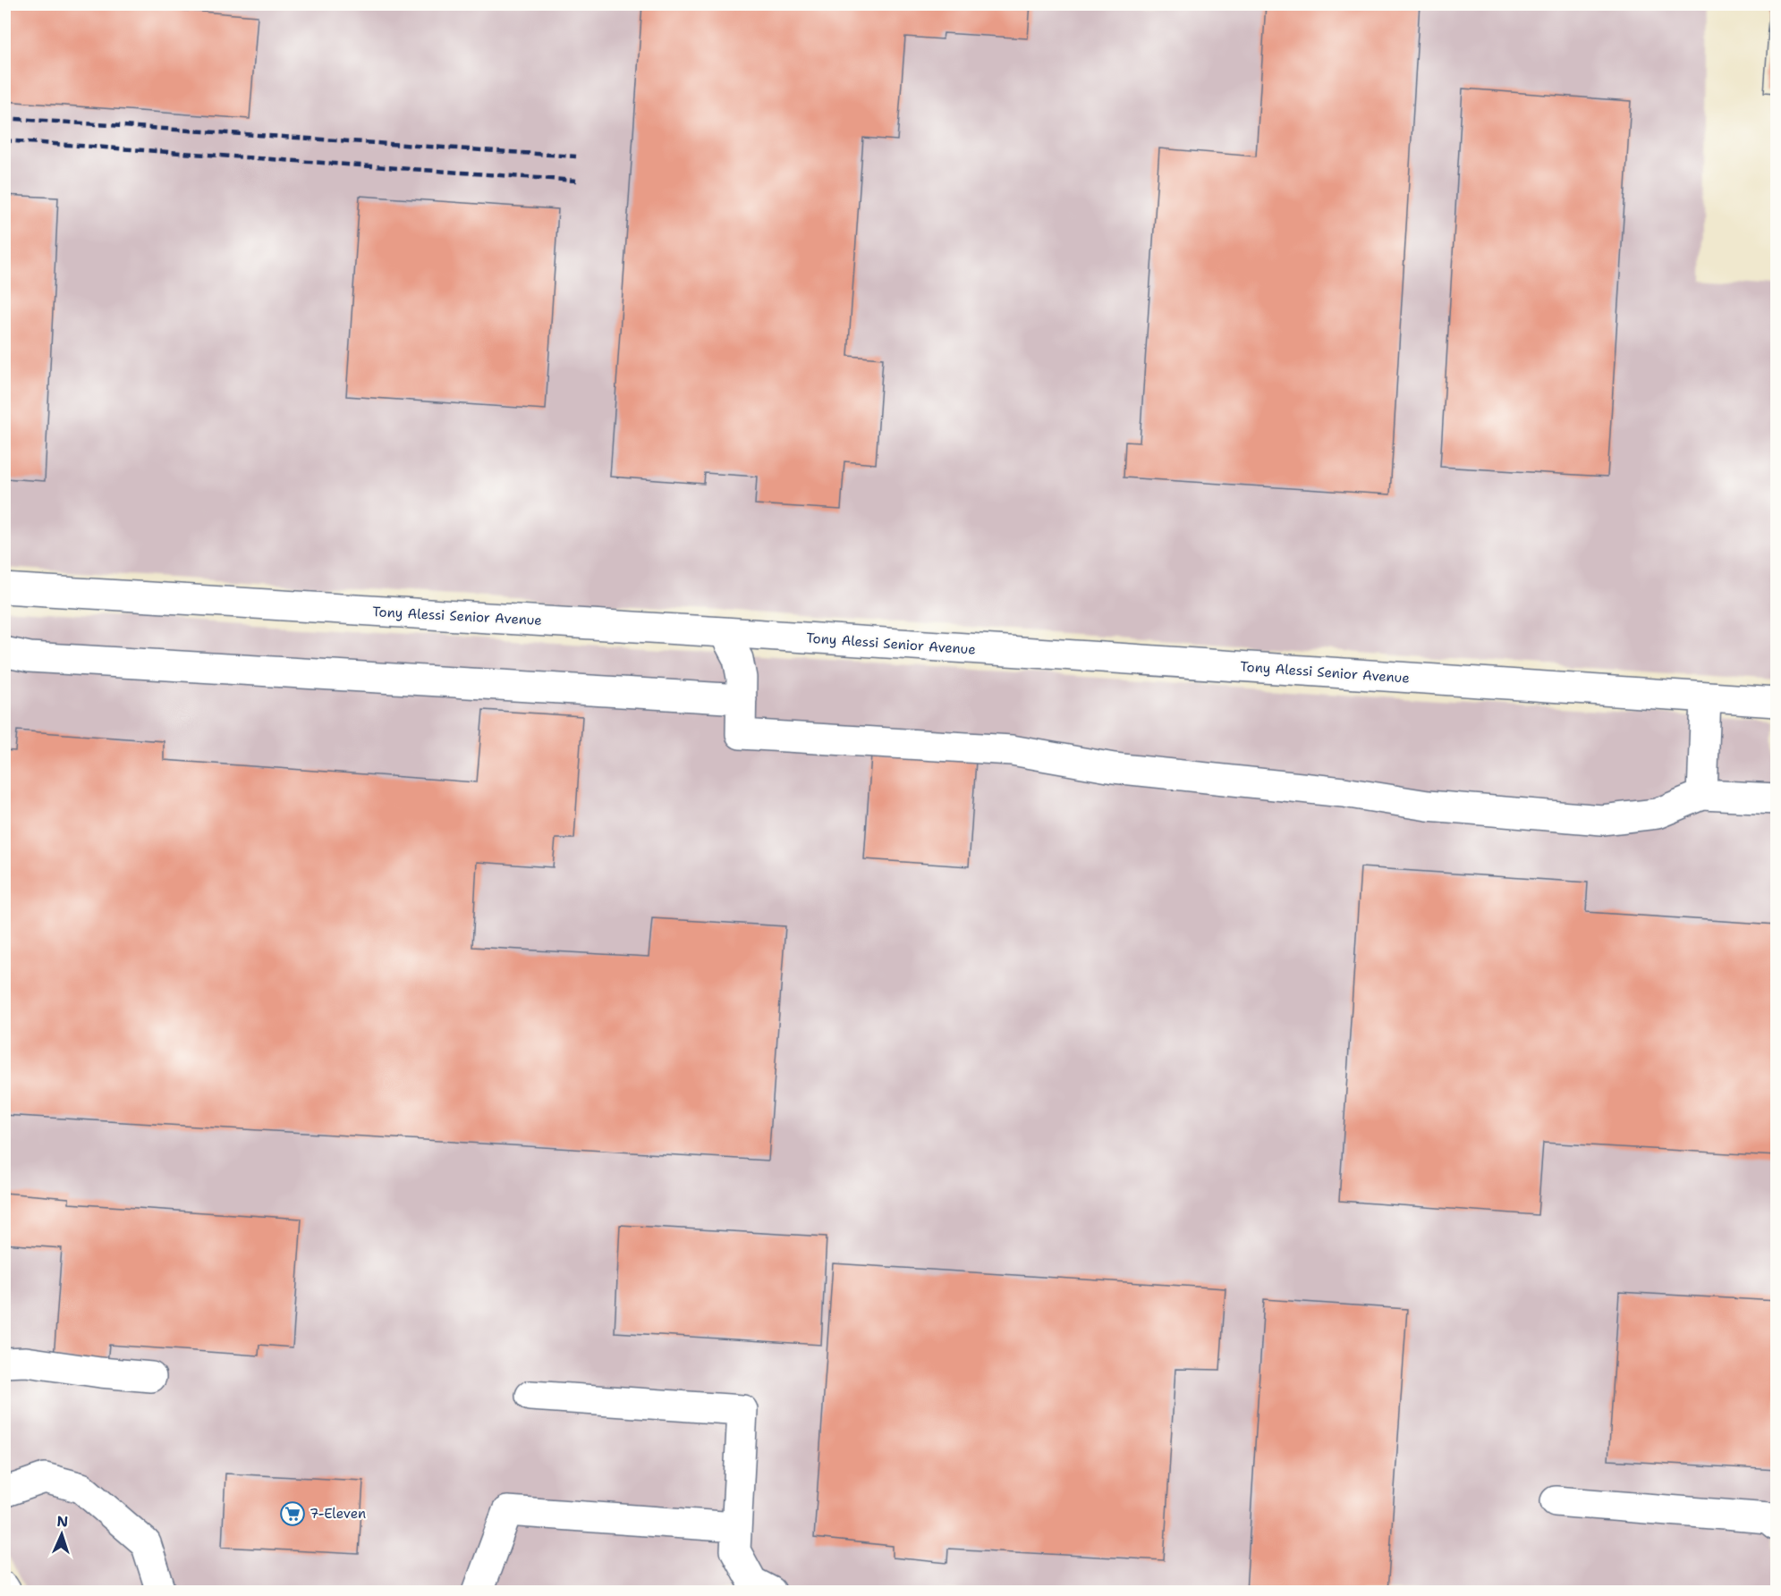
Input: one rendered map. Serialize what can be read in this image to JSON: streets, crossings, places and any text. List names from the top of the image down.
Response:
{
  "streets": {
    "street": ["Tony Alessi Senior Avenue"]
  },
  "places": {
    "supermarket": ["7-Eleven"]
  },
  "north": "top"
}
